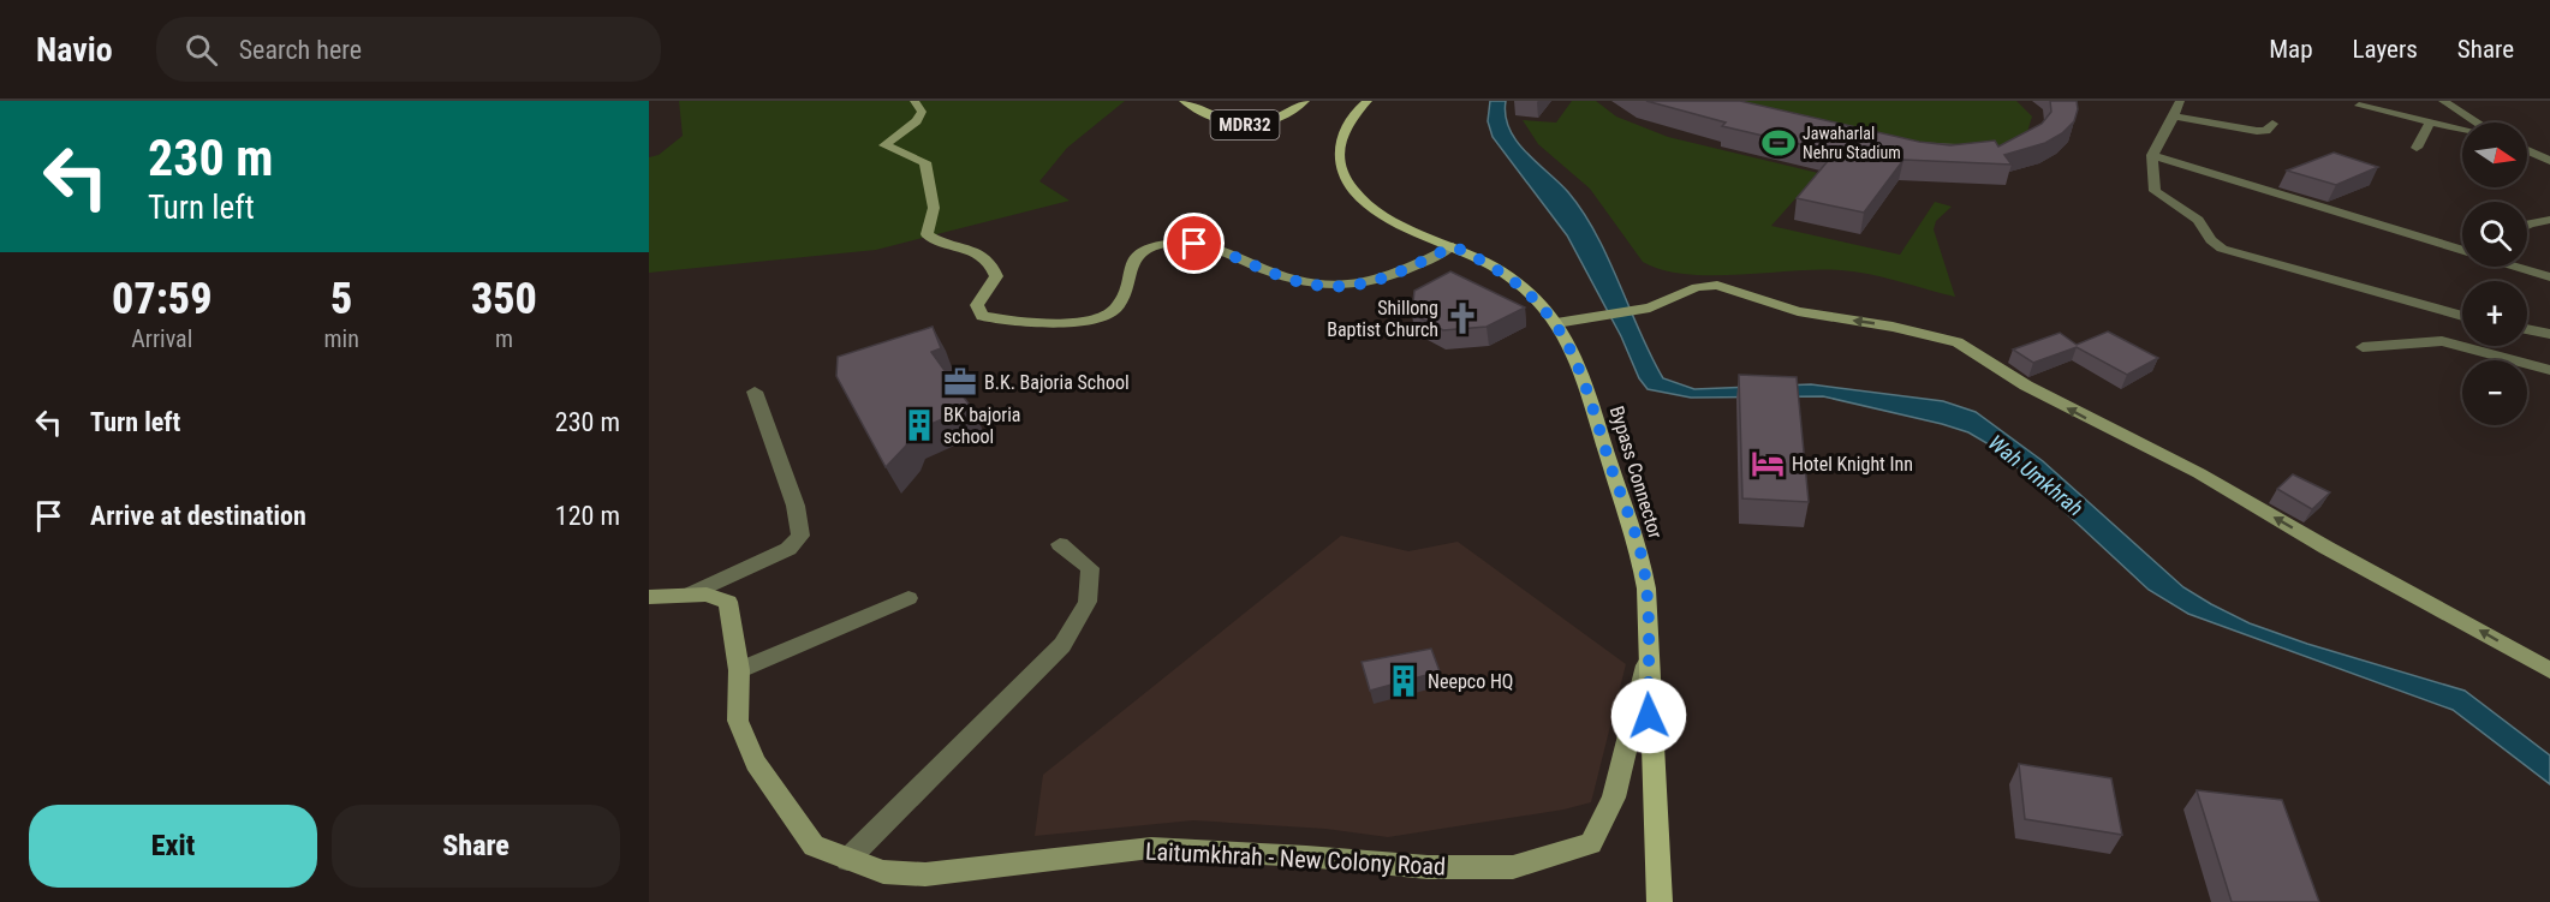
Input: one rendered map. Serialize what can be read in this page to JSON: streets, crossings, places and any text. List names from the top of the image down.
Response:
{
  "streets": {
    "main road": ["MDR32", "Bypass Connector"],
    "street": ["Laitumkhrah - New Colony Road"]
  },
  "crossings": [
    ["Bypass Connector", "Laitumkhrah - New Colony Road"]
  ],
  "water": ["Wah Umkhrah"],
  "places": {
    "sports": ["Jawaharlal Nehru Stadium"],
    "church": ["Shillong Baptist Church"],
    "office": ["B.K. Bajoria School"],
    "building": ["BK bajoria school", "Neepco HQ"],
    "hotel": ["Hotel Knight Inn"]
  },
  "north": "right",
  "page": {
    "header": "Navio",
    "search": "Search here",
    "nav": ["Map", "Layers", "Share"],
    "turn": ["230 m", "Turn left"],
    "map_buttons": ["+", "−"],
    "eta": [
      "07:59",
      "Arrival",
      "5",
      "min",
      "350",
      "m"
    ],
    "list": [
      {
        "name": "Turn left",
        "value": "230 m"
      },
      {
        "name": "Arrive at destination",
        "value": "120 m"
      }
    ],
    "buttons": ["Exit", "Share"]
  }
}
